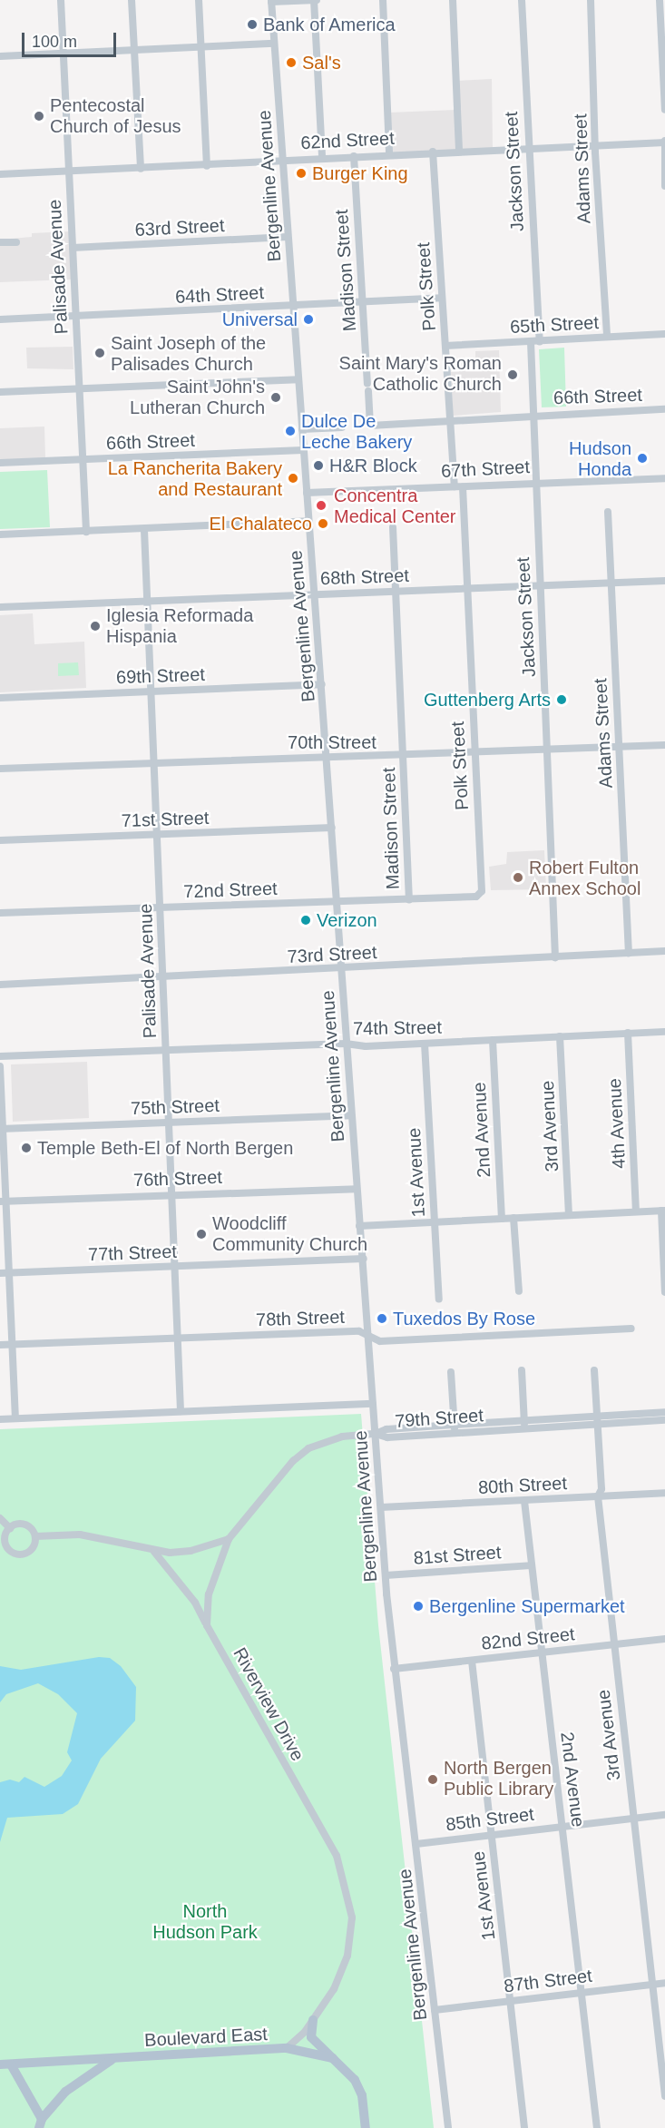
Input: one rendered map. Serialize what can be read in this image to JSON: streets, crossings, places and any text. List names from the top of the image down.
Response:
{
  "streets": {
    "main road": ["Boulevard East"],
    "street": [
      "62nd Street",
      "Adams Street",
      "Jackson Street",
      "Bergenline Avenue",
      "63rd Street",
      "Palisade Avenue",
      "Madison Street",
      "Polk Street",
      "64th Street",
      "65th Street",
      "66th Street",
      "67th Street",
      "68th Street",
      "69th Street",
      "70th Street",
      "71st Street",
      "72nd Street",
      "73rd Street",
      "74th Street",
      "75th Street",
      "4th Avenue",
      "3rd Avenue",
      "2nd Avenue",
      "1st Avenue",
      "76th Street",
      "77th Street",
      "78th Street",
      "79th Street",
      "80th Street",
      "81st Street",
      "82nd Street",
      "Riverview Drive",
      "85th Street",
      "87th Street"
    ]
  },
  "crossings": [
    ["62nd Street", "Adams Street"],
    ["62nd Street", "Jackson Street"],
    ["62nd Street", "Bergenline Avenue"],
    ["62nd Street", "Palisade Avenue"],
    ["62nd Street", "Madison Street"],
    ["62nd Street", "Polk Street"],
    ["Adams Street", "65th Street"],
    ["Adams Street", "68th Street"],
    ["Adams Street", "70th Street"],
    ["Adams Street", "73rd Street"],
    ["Jackson Street", "65th Street"],
    ["Jackson Street", "66th Street"],
    ["Jackson Street", "67th Street"],
    ["Jackson Street", "68th Street"],
    ["Jackson Street", "70th Street"],
    ["Jackson Street", "73rd Street"],
    ["Bergenline Avenue", "63rd Street"],
    ["Bergenline Avenue", "64th Street"],
    ["Bergenline Avenue", "66th Street"],
    ["Bergenline Avenue", "67th Street"],
    ["Bergenline Avenue", "68th Street"],
    ["Bergenline Avenue", "69th Street"],
    ["Bergenline Avenue", "70th Street"],
    ["Bergenline Avenue", "71st Street"],
    ["Bergenline Avenue", "72nd Street"],
    ["Bergenline Avenue", "73rd Street"],
    ["Bergenline Avenue", "74th Street"],
    ["Bergenline Avenue", "75th Street"],
    ["Bergenline Avenue", "76th Street"],
    ["Bergenline Avenue", "77th Street"],
    ["Bergenline Avenue", "78th Street"],
    ["Bergenline Avenue", "79th Street"],
    ["Bergenline Avenue", "80th Street"],
    ["Bergenline Avenue", "81st Street"],
    ["Bergenline Avenue", "82nd Street"],
    ["Bergenline Avenue", "85th Street"],
    ["Bergenline Avenue", "87th Street"],
    ["63rd Street", "Palisade Avenue"],
    ["Palisade Avenue", "64th Street"],
    ["Palisade Avenue", "66th Street"],
    ["Palisade Avenue", "68th Street"],
    ["Palisade Avenue", "69th Street"],
    ["Palisade Avenue", "70th Street"],
    ["Palisade Avenue", "71st Street"],
    ["Palisade Avenue", "72nd Street"],
    ["Palisade Avenue", "73rd Street"],
    ["Palisade Avenue", "74th Street"],
    ["Palisade Avenue", "75th Street"],
    ["Palisade Avenue", "76th Street"],
    ["Palisade Avenue", "77th Street"],
    ["Palisade Avenue", "78th Street"],
    ["Palisade Avenue", "79th Street"],
    ["Madison Street", "64th Street"],
    ["Madison Street", "66th Street"],
    ["Madison Street", "68th Street"],
    ["Madison Street", "70th Street"],
    ["Madison Street", "72nd Street"],
    ["Polk Street", "64th Street"],
    ["Polk Street", "65th Street"],
    ["Polk Street", "66th Street"],
    ["Polk Street", "67th Street"],
    ["Polk Street", "68th Street"],
    ["Polk Street", "70th Street"],
    ["Polk Street", "72nd Street"],
    ["74th Street", "4th Avenue"],
    ["74th Street", "3rd Avenue"],
    ["74th Street", "2nd Avenue"],
    ["74th Street", "1st Avenue"],
    ["3rd Avenue", "79th Street"],
    ["3rd Avenue", "80th Street"],
    ["3rd Avenue", "82nd Street"],
    ["3rd Avenue", "85th Street"],
    ["3rd Avenue", "87th Street"],
    ["2nd Avenue", "80th Street"],
    ["2nd Avenue", "81st Street"],
    ["2nd Avenue", "82nd Street"],
    ["2nd Avenue", "85th Street"],
    ["2nd Avenue", "87th Street"],
    ["1st Avenue", "82nd Street"],
    ["1st Avenue", "85th Street"],
    ["1st Avenue", "87th Street"],
    ["Riverview Drive", "Boulevard East"]
  ],
  "parks": ["North Hudson Park"],
  "places": [
    "Bank of America",
    "Sal's",
    "Pentecostal Church of Jesus",
    "Burger King",
    "Universal",
    "Saint Joseph of the Palisades Church",
    "Saint Mary's Roman Catholic Church",
    "Saint John's Lutheran Church",
    "Dulce De Leche Bakery",
    "Hudson Honda",
    "H&R Block",
    "La Rancherita Bakery and Restaurant",
    "Concentra Medical Center",
    "El Chalateco",
    "Iglesia Reformada Hispania",
    "Guttenberg Arts",
    "Robert Fulton Annex School",
    "Verizon",
    "Temple Beth-El of North Bergen",
    "Woodcliff Community Church",
    "Tuxedos By Rose",
    "Bergenline Supermarket",
    "North Bergen Public Library"
  ],
  "scale_bar": "100 m"
}
